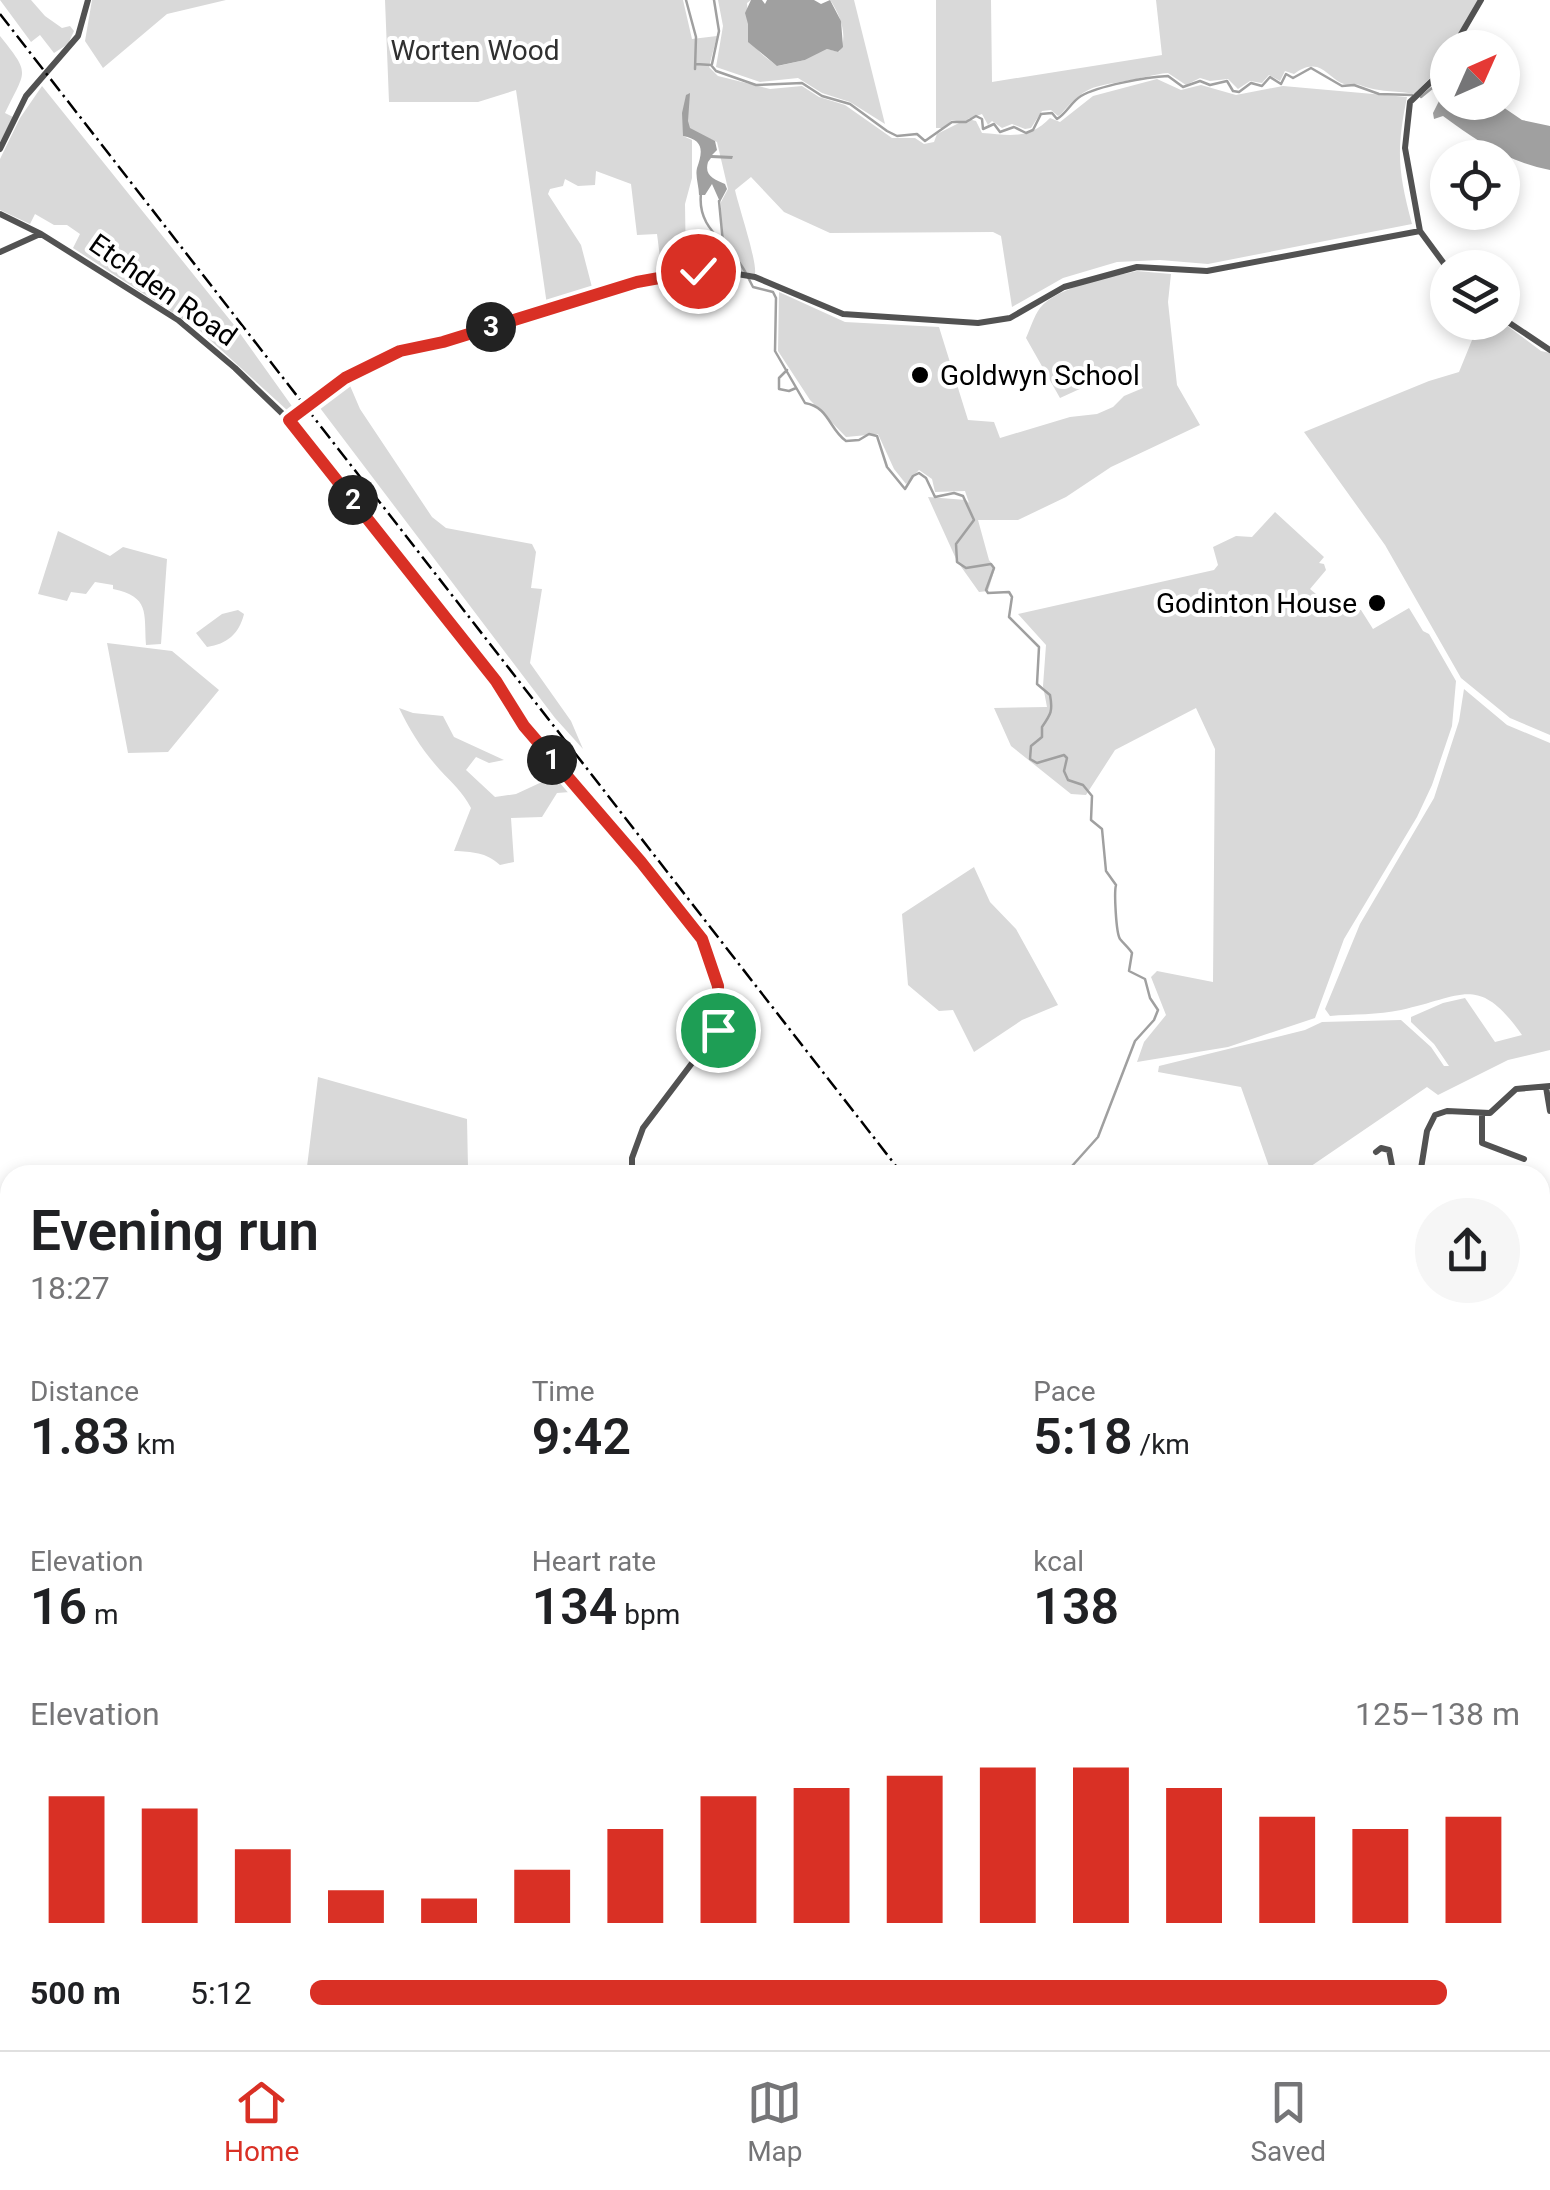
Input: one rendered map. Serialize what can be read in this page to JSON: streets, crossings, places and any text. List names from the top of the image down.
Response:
{
  "streets": {
    "street": ["Etchden Road"]
  },
  "parks": ["Worten Wood"],
  "places": ["Goldwyn School", "Godinton House"],
  "north": "top right",
  "page": {
    "pins": ["3", "2", "1"],
    "heading": ["Evening run", "18:27"],
    "stats": [
      ["Distance", "1.83 km"],
      ["Time", "9:42"],
      ["Pace", "5:18 /km"],
      ["Elevation", "16 m"],
      ["Heart rate", "134 bpm"],
      ["kcal", "138"]
    ],
    "chart": ["Elevation", "125–138 m"],
    "list": [
      {
        "name": "500 m",
        "note": "5:12"
      }
    ],
    "tabs": ["Home", "Map", "Saved"]
  }
}
